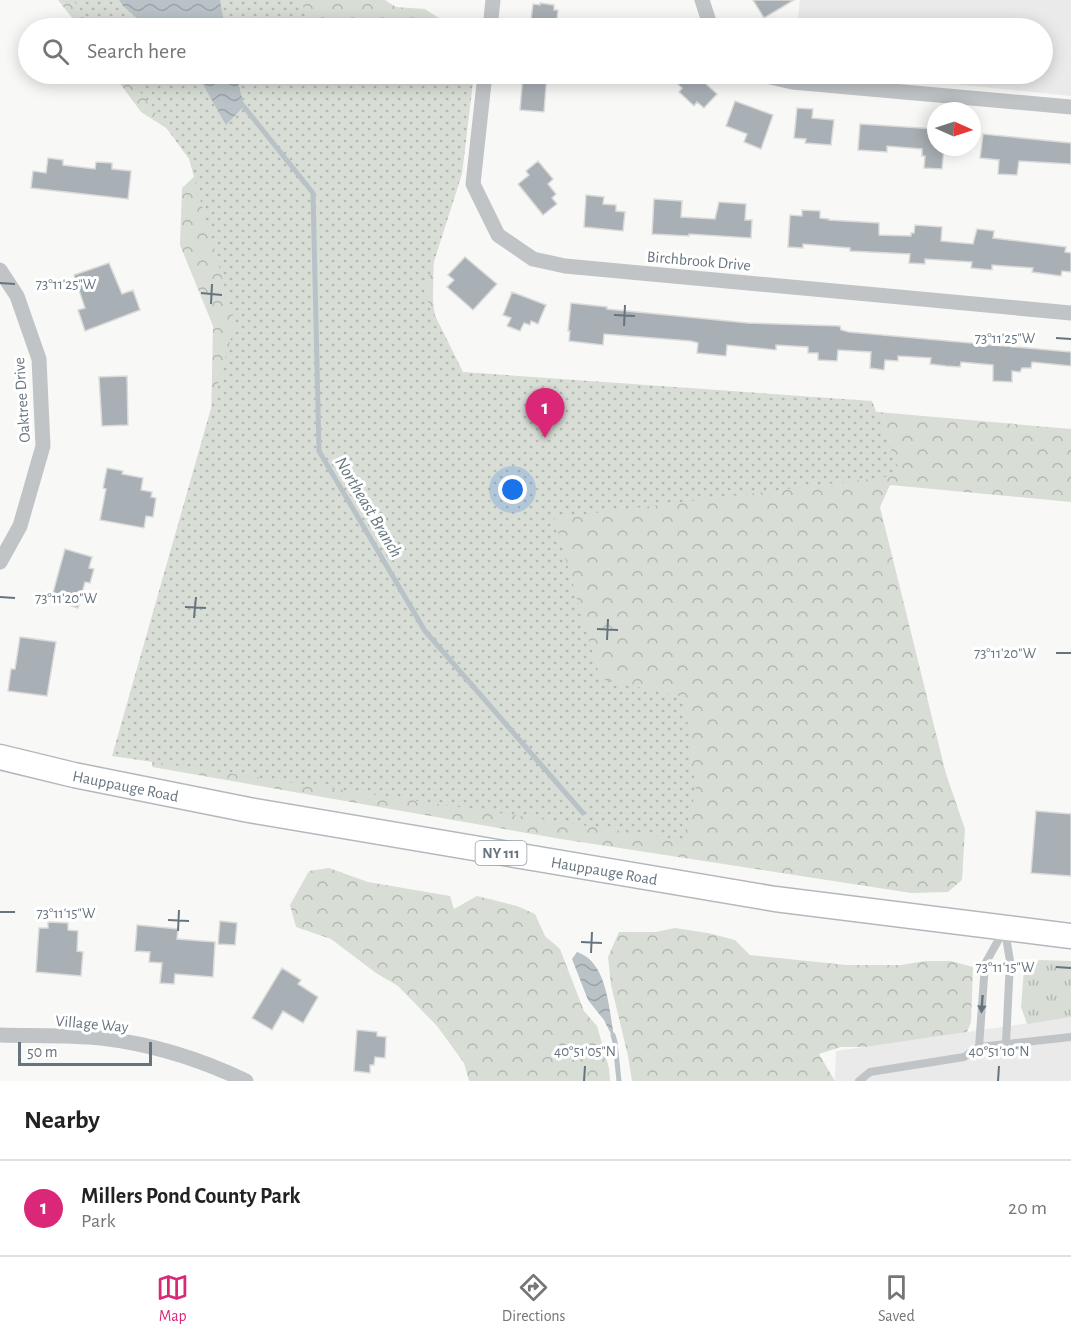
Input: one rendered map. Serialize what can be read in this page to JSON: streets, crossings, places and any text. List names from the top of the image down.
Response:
{
  "streets": {
    "main road": ["Hauppauge Road", "NY 111"],
    "street": ["Birchbrook Drive", "Oaktree Drive", "Village Way"]
  },
  "water": ["Northeast Branch"],
  "scale_bar": "50 m",
  "north": "right",
  "page": {
    "search": "Search here",
    "pins": "1",
    "scale": "50 m",
    "heading": "Nearby",
    "list": [
      {
        "mark": "1",
        "name": "Millers Pond County Park",
        "note": "Park",
        "value": "20 m"
      }
    ],
    "nav": ["Map", "Directions", "Saved"]
  },
  "coordinates": [
    "73°11'25\"W",
    "73°11'20\"W",
    "73°11'15\"W",
    "40°51'05\"N",
    "40°51'10\"N"
  ]
}
